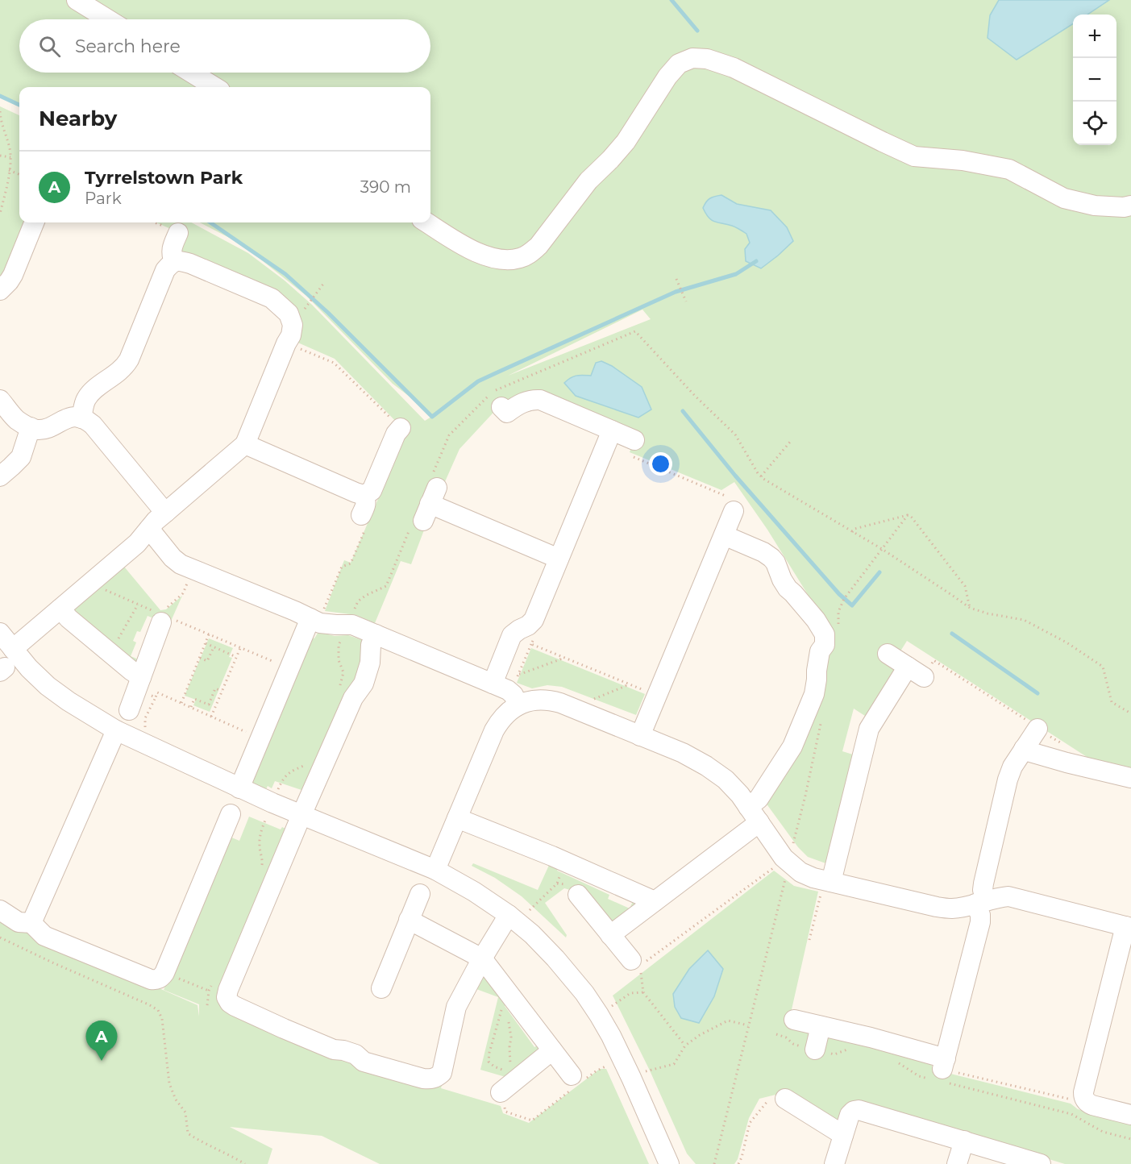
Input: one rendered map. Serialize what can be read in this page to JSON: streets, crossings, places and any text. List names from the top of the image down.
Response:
{
  "page": {
    "map_buttons": ["+", "−"],
    "search": "Search here",
    "heading": "Nearby",
    "list": [
      {
        "mark": "A",
        "name": "Tyrrelstown Park",
        "note": "Park",
        "value": "390 m"
      }
    ],
    "pins": "A"
  }
}
